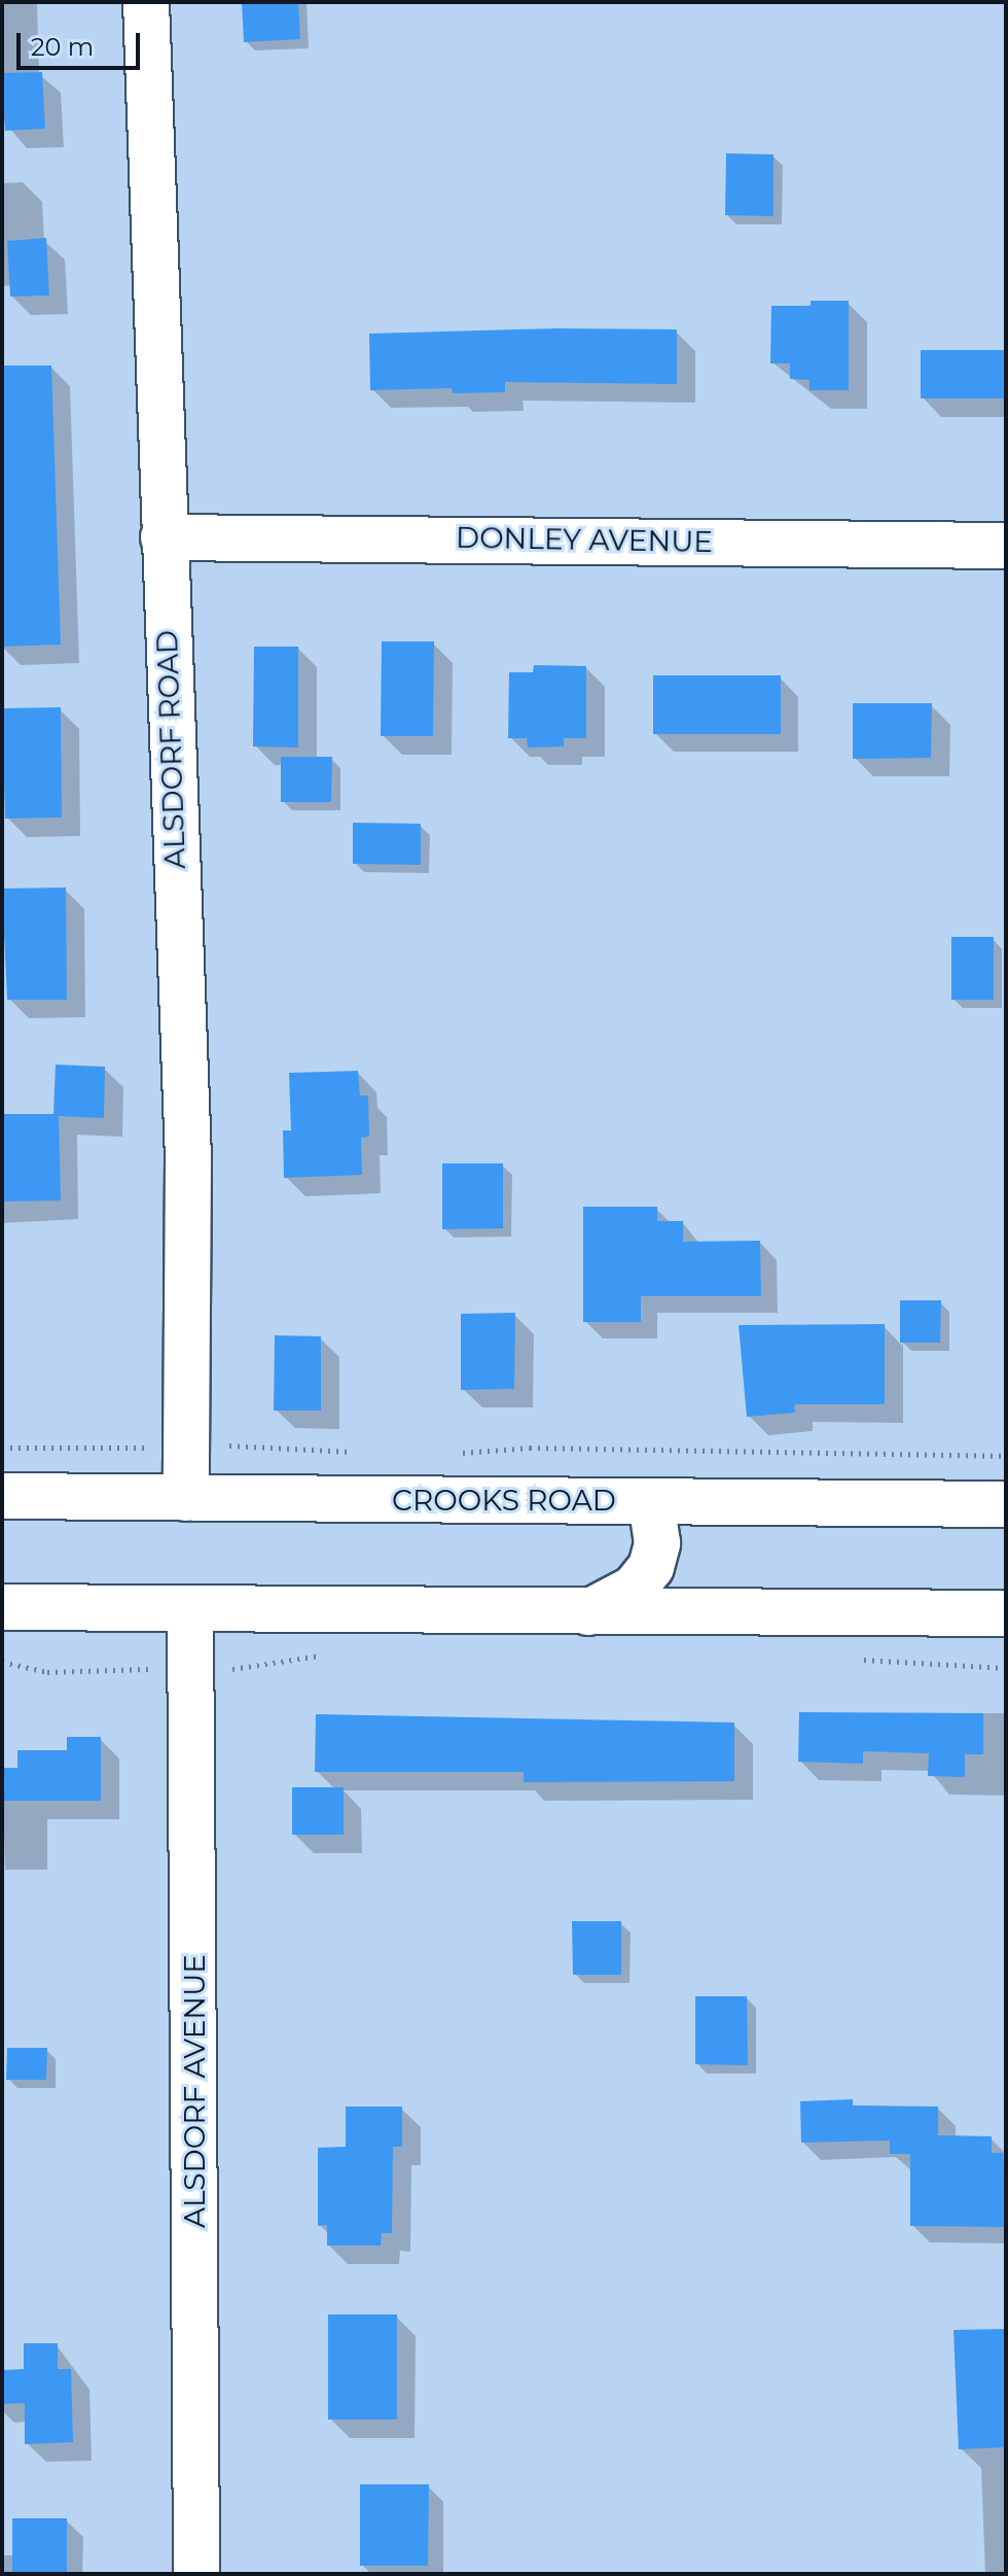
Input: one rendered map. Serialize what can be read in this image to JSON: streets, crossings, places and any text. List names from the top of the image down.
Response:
{
  "streets": {
    "street": [
      "DONLEY AVENUE",
      "ALSDORF ROAD",
      "CROOKS ROAD",
      "ALSDORF AVENUE"
    ]
  },
  "crossings": [
    ["DONLEY AVENUE", "ALSDORF ROAD"],
    ["ALSDORF ROAD", "CROOKS ROAD"]
  ],
  "scale_bar": "20 m"
}
